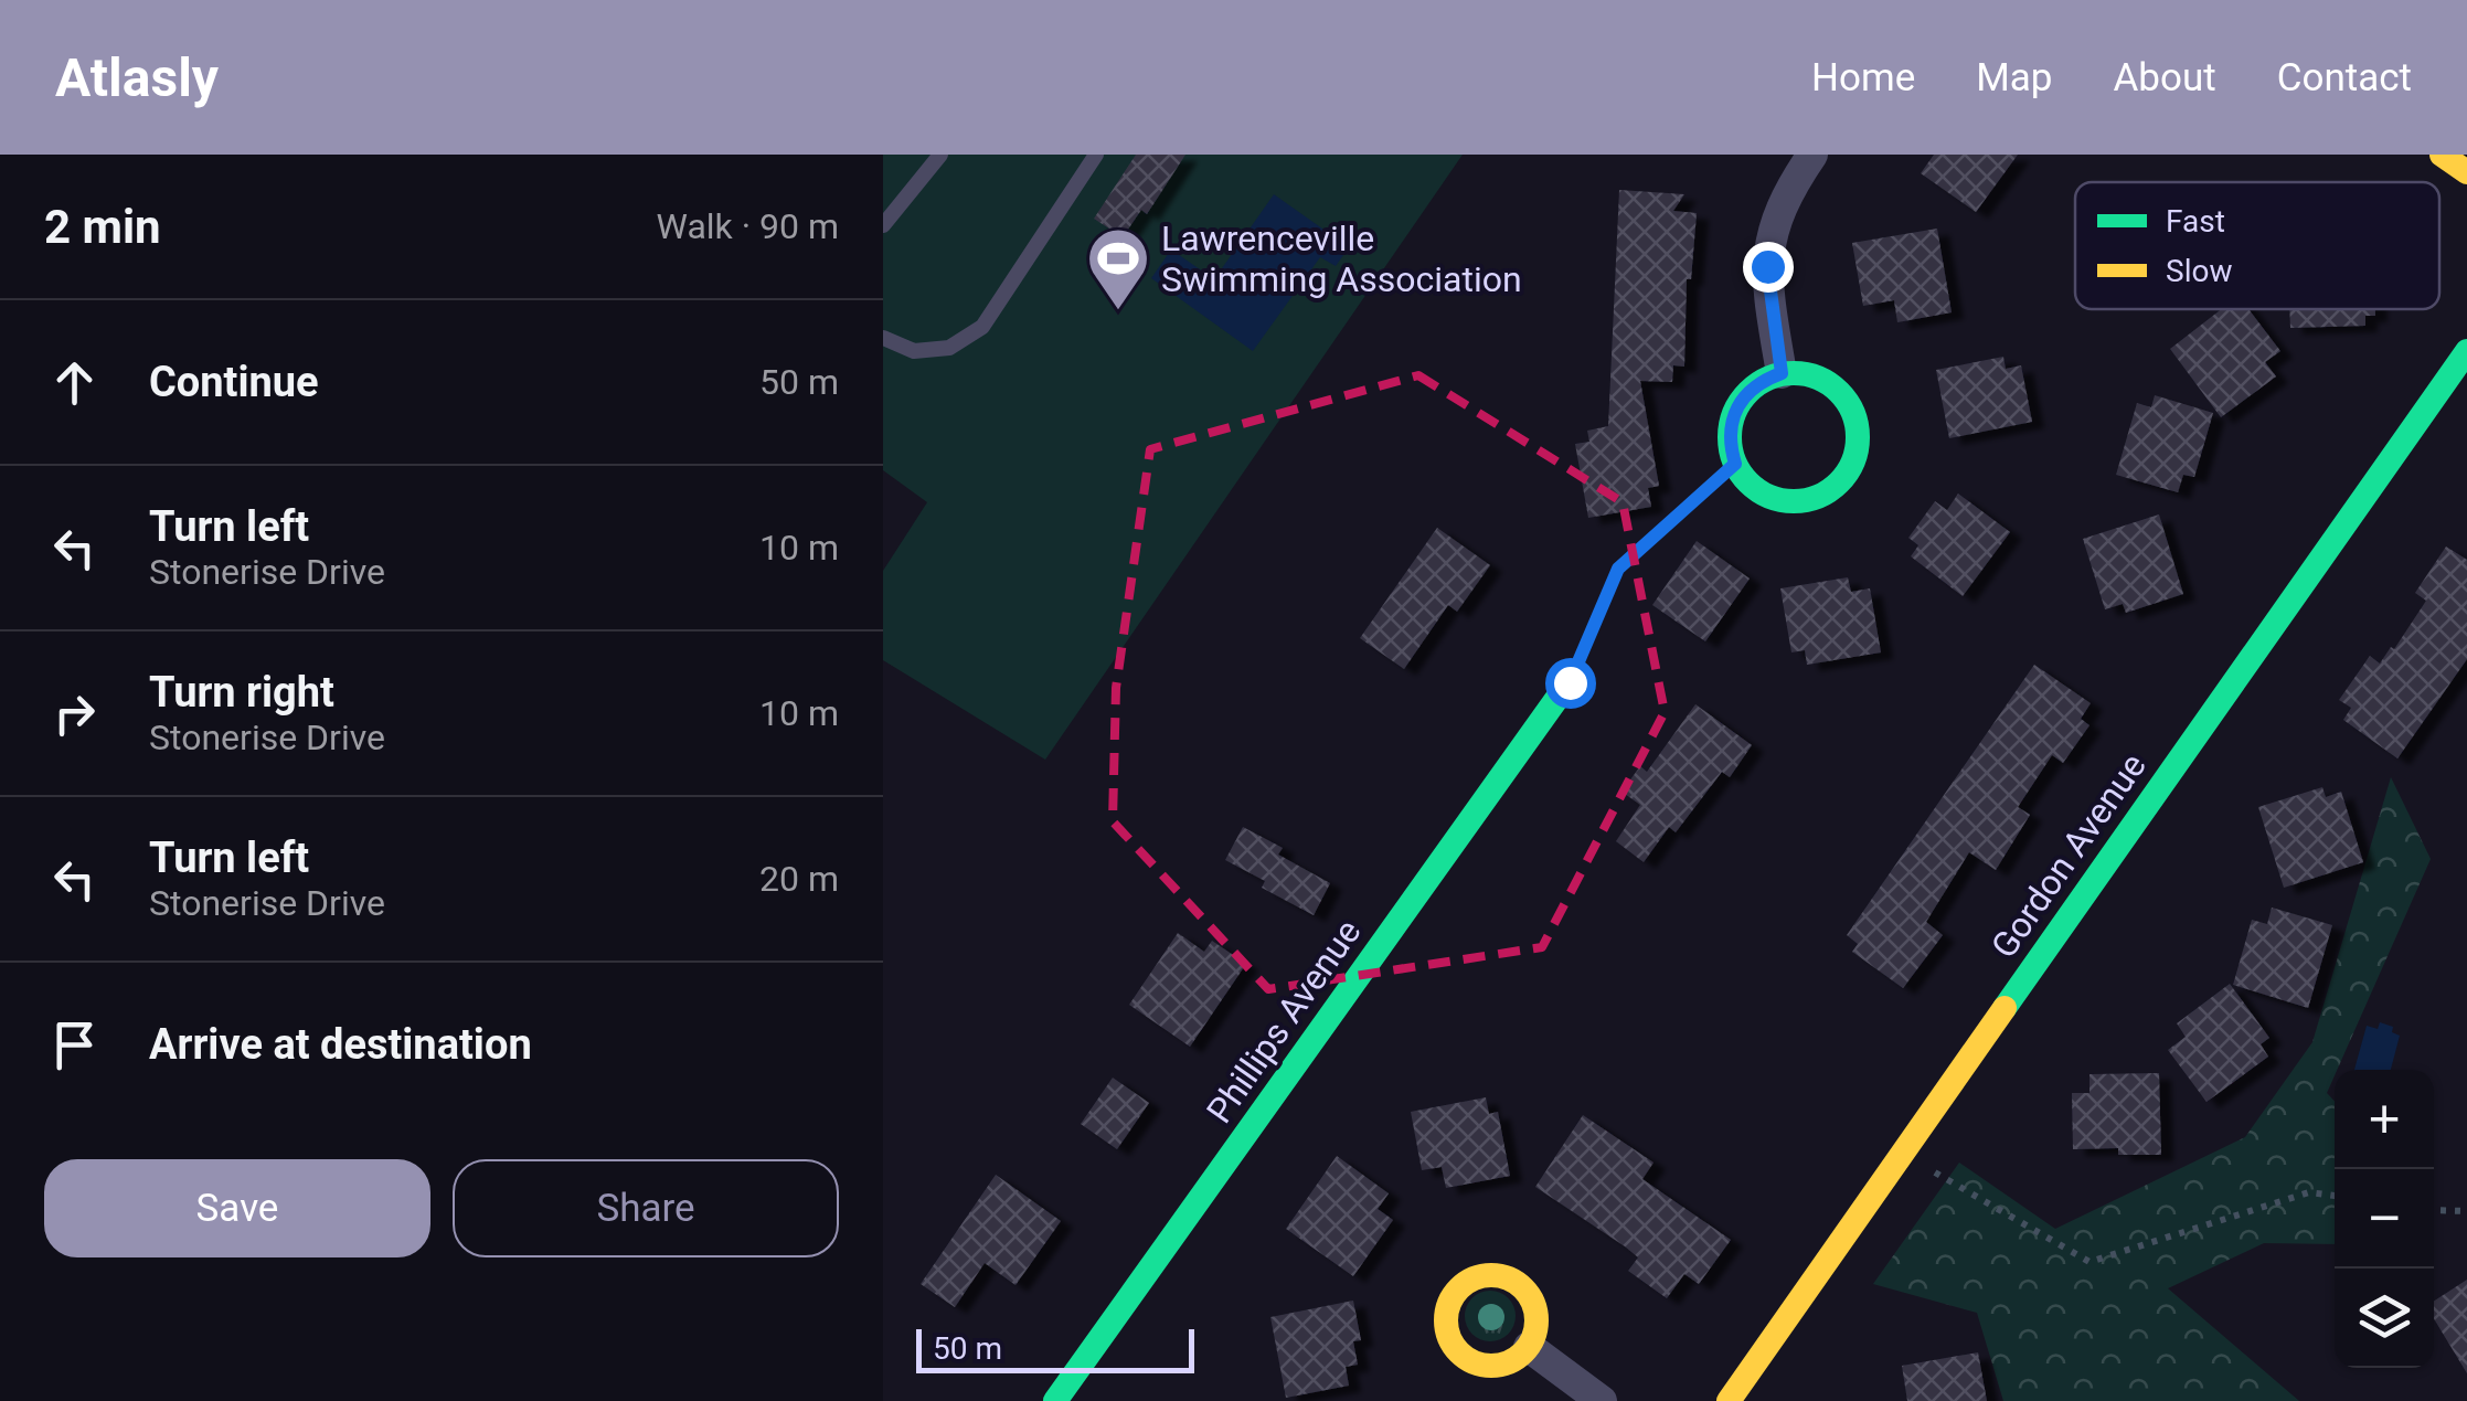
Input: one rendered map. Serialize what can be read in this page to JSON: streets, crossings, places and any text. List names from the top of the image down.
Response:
{
  "streets": {
    "street": ["Gordon Avenue", "Phillips Avenue"]
  },
  "places": {
    "sports": ["Lawrenceville Swimming Association"]
  },
  "legend": ["Fast", "Slow"],
  "scale_bar": "50 m",
  "page": {
    "header": "Atlasly",
    "nav": [
      "Home",
      "Map",
      "About",
      "Contact"
    ],
    "heading": ["2 min", "Walk · 90 m"],
    "list": [
      ["Continue", "50 m"],
      ["Turn left", "Stonerise Drive", "10 m"],
      ["Turn right", "Stonerise Drive", "10 m"],
      ["Turn left", "Stonerise Drive", "20 m"],
      "Arrive at destination"
    ],
    "map_buttons": ["+", "−"],
    "buttons": ["Save", "Share"],
    "scale": "50 m"
  }
}
